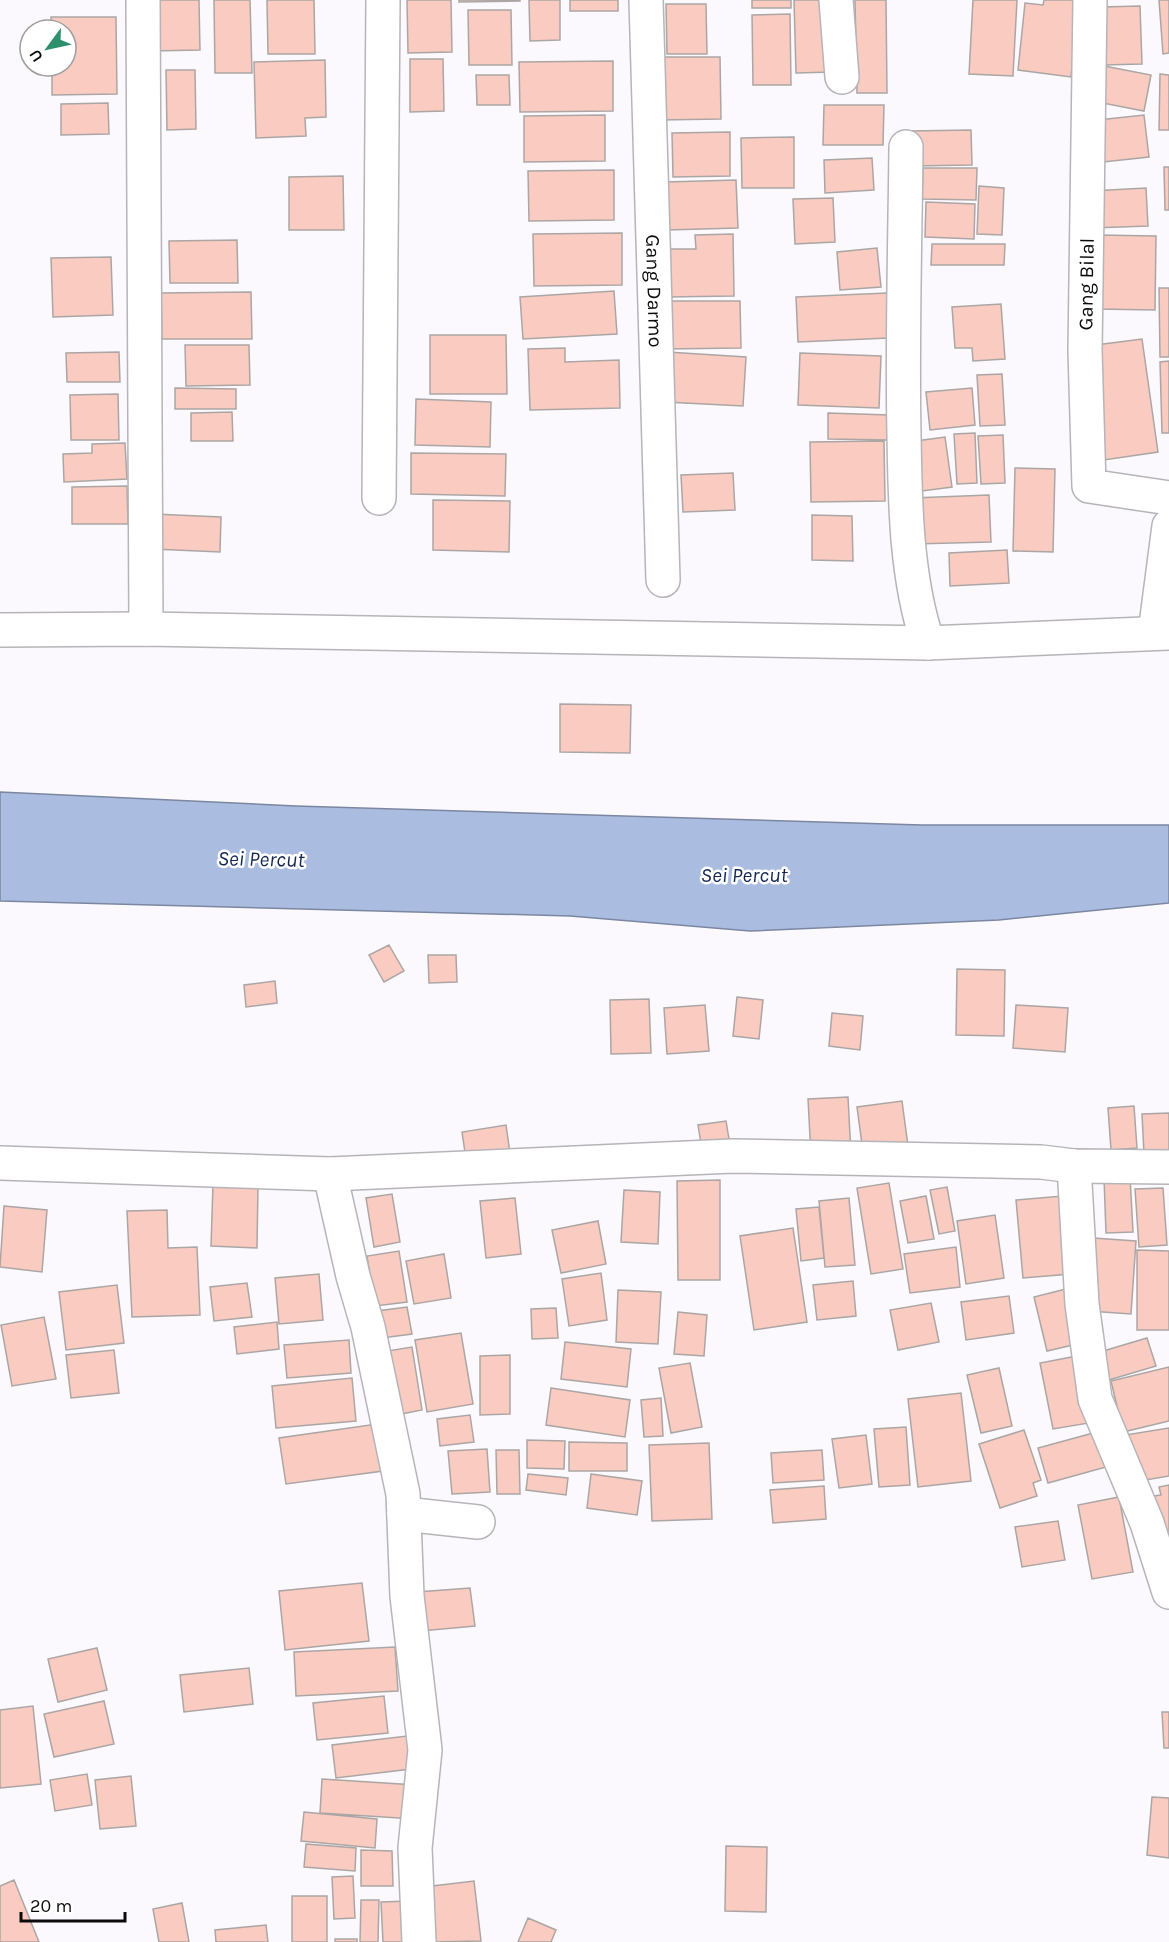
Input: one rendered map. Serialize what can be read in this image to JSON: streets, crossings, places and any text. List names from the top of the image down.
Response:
{
  "streets": {
    "street": ["Gang Bilal", "Gang Darmo"]
  },
  "water": ["Sei Percut"],
  "scale_bar": "20 m",
  "north": "bottom left"
}
